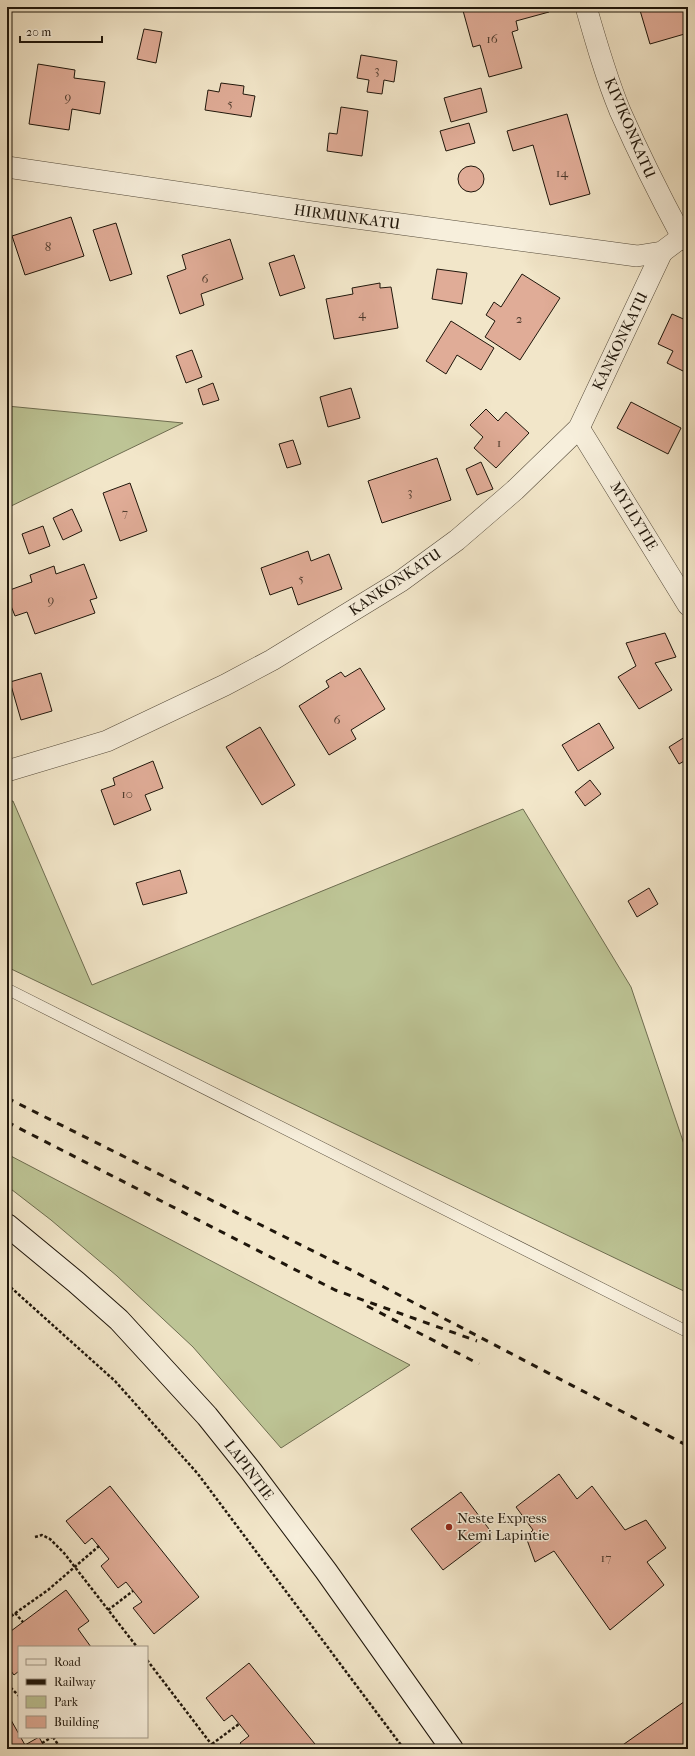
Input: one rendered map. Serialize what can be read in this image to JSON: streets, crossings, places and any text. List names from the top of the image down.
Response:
{
  "streets": {
    "main road": ["LAPINTIE"],
    "street": [
      "KIVIKONKATU",
      "HIRMUNKATU",
      "KANKONKATU",
      "MYLLYTIE"
    ]
  },
  "crossings": [
    ["KIVIKONKATU", "HIRMUNKATU"],
    ["HIRMUNKATU", "KANKONKATU"],
    ["KANKONKATU", "MYLLYTIE"]
  ],
  "places": ["Neste Express Kemi Lapintie"],
  "house_numbers": [
    "16",
    "3",
    "9",
    "5",
    "14",
    "8",
    "6",
    "4",
    "2",
    "1",
    "3",
    "7",
    "5",
    "9",
    "6",
    "10",
    "17"
  ],
  "legend": [
    "Road",
    "Railway",
    "Park",
    "Building"
  ],
  "scale_bar": "20 m"
}
